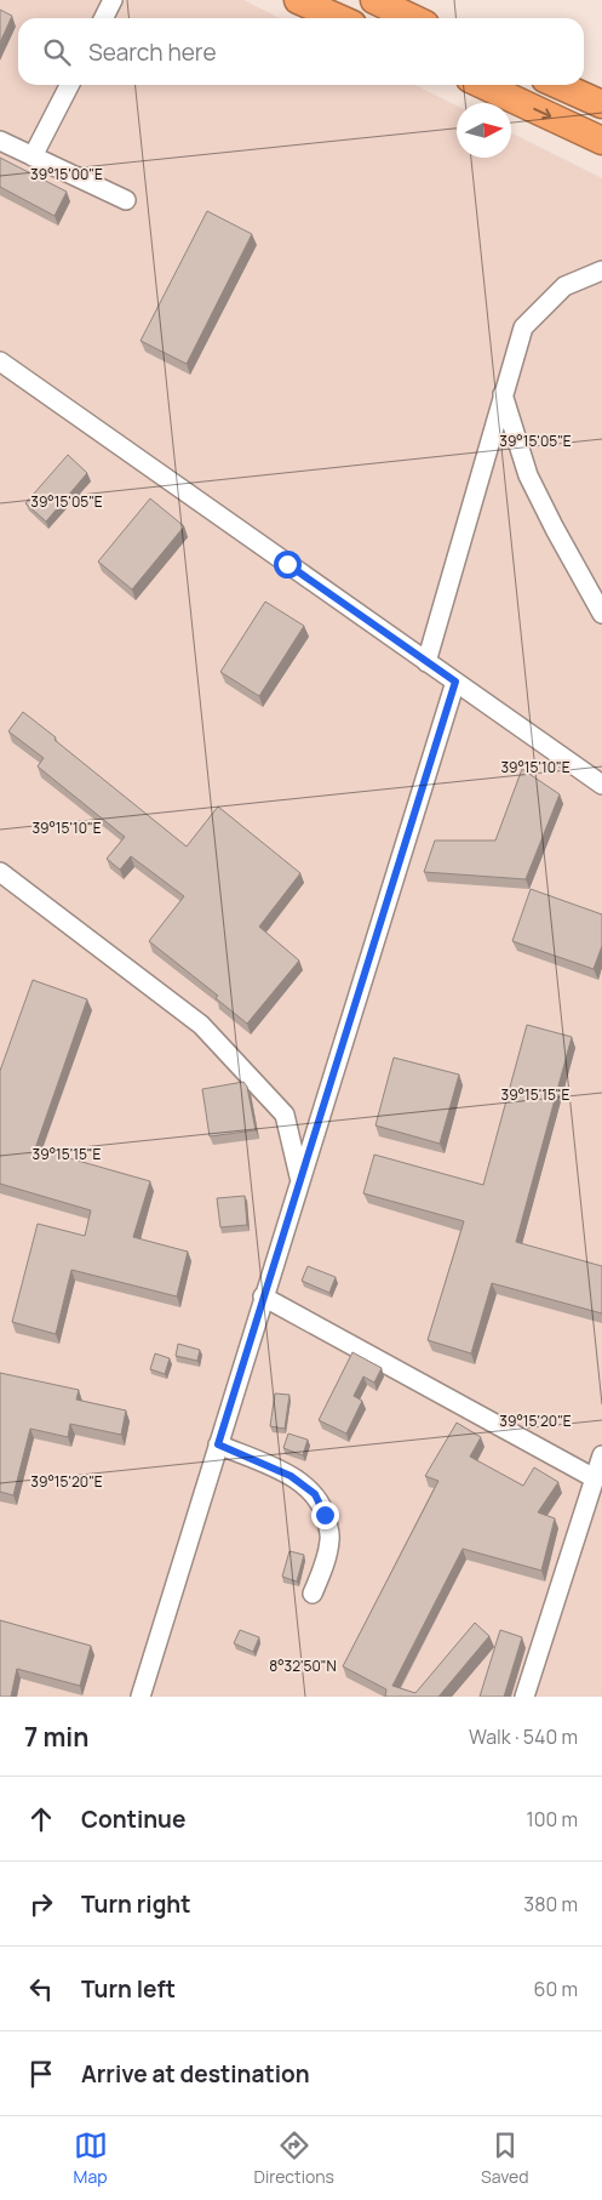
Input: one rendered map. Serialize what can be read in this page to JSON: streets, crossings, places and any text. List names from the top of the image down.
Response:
{
  "north": "right",
  "page": {
    "search": "Search here",
    "heading": ["7 min", "Walk · 540 m"],
    "list": [
      ["Continue", "100 m"],
      ["Turn right", "380 m"],
      ["Turn left", "60 m"],
      "Arrive at destination"
    ],
    "nav": ["Map", "Directions", "Saved"]
  },
  "coordinates": [
    "39°15'00\"E",
    "39°15'05\"E",
    "39°15'10\"E",
    "39°15'15\"E",
    "39°15'20\"E",
    "8°32'50\"N"
  ]
}
